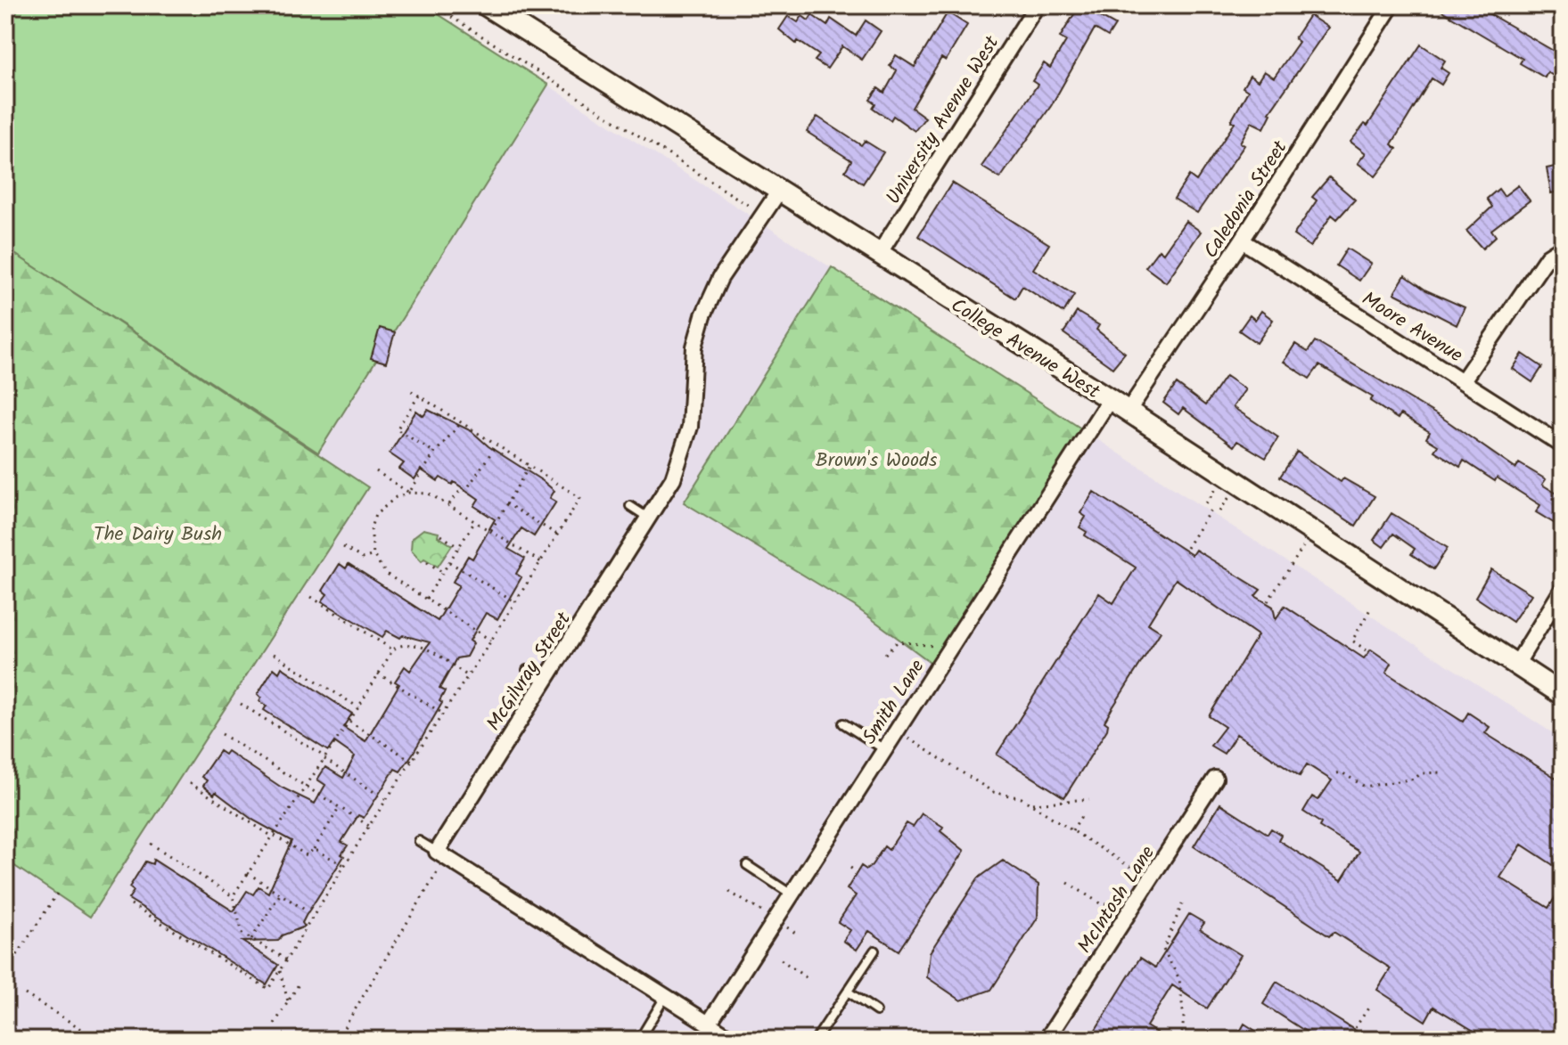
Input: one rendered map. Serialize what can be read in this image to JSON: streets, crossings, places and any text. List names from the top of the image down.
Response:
{
  "streets": {
    "main road": ["College Avenue West"],
    "street": [
      "University Avenue West",
      "Caledonia Street",
      "Moore Avenue",
      "McGilvray Street",
      "Smith Lane",
      "McIntosh Lane"
    ]
  },
  "crossings": [
    ["University Avenue West", "College Avenue West"],
    ["Caledonia Street", "Moore Avenue"],
    ["Caledonia Street", "College Avenue West"],
    ["College Avenue West", "McGilvray Street"],
    ["College Avenue West", "Smith Lane"]
  ],
  "parks": ["Brown's Woods", "The Dairy Bush"]
}
